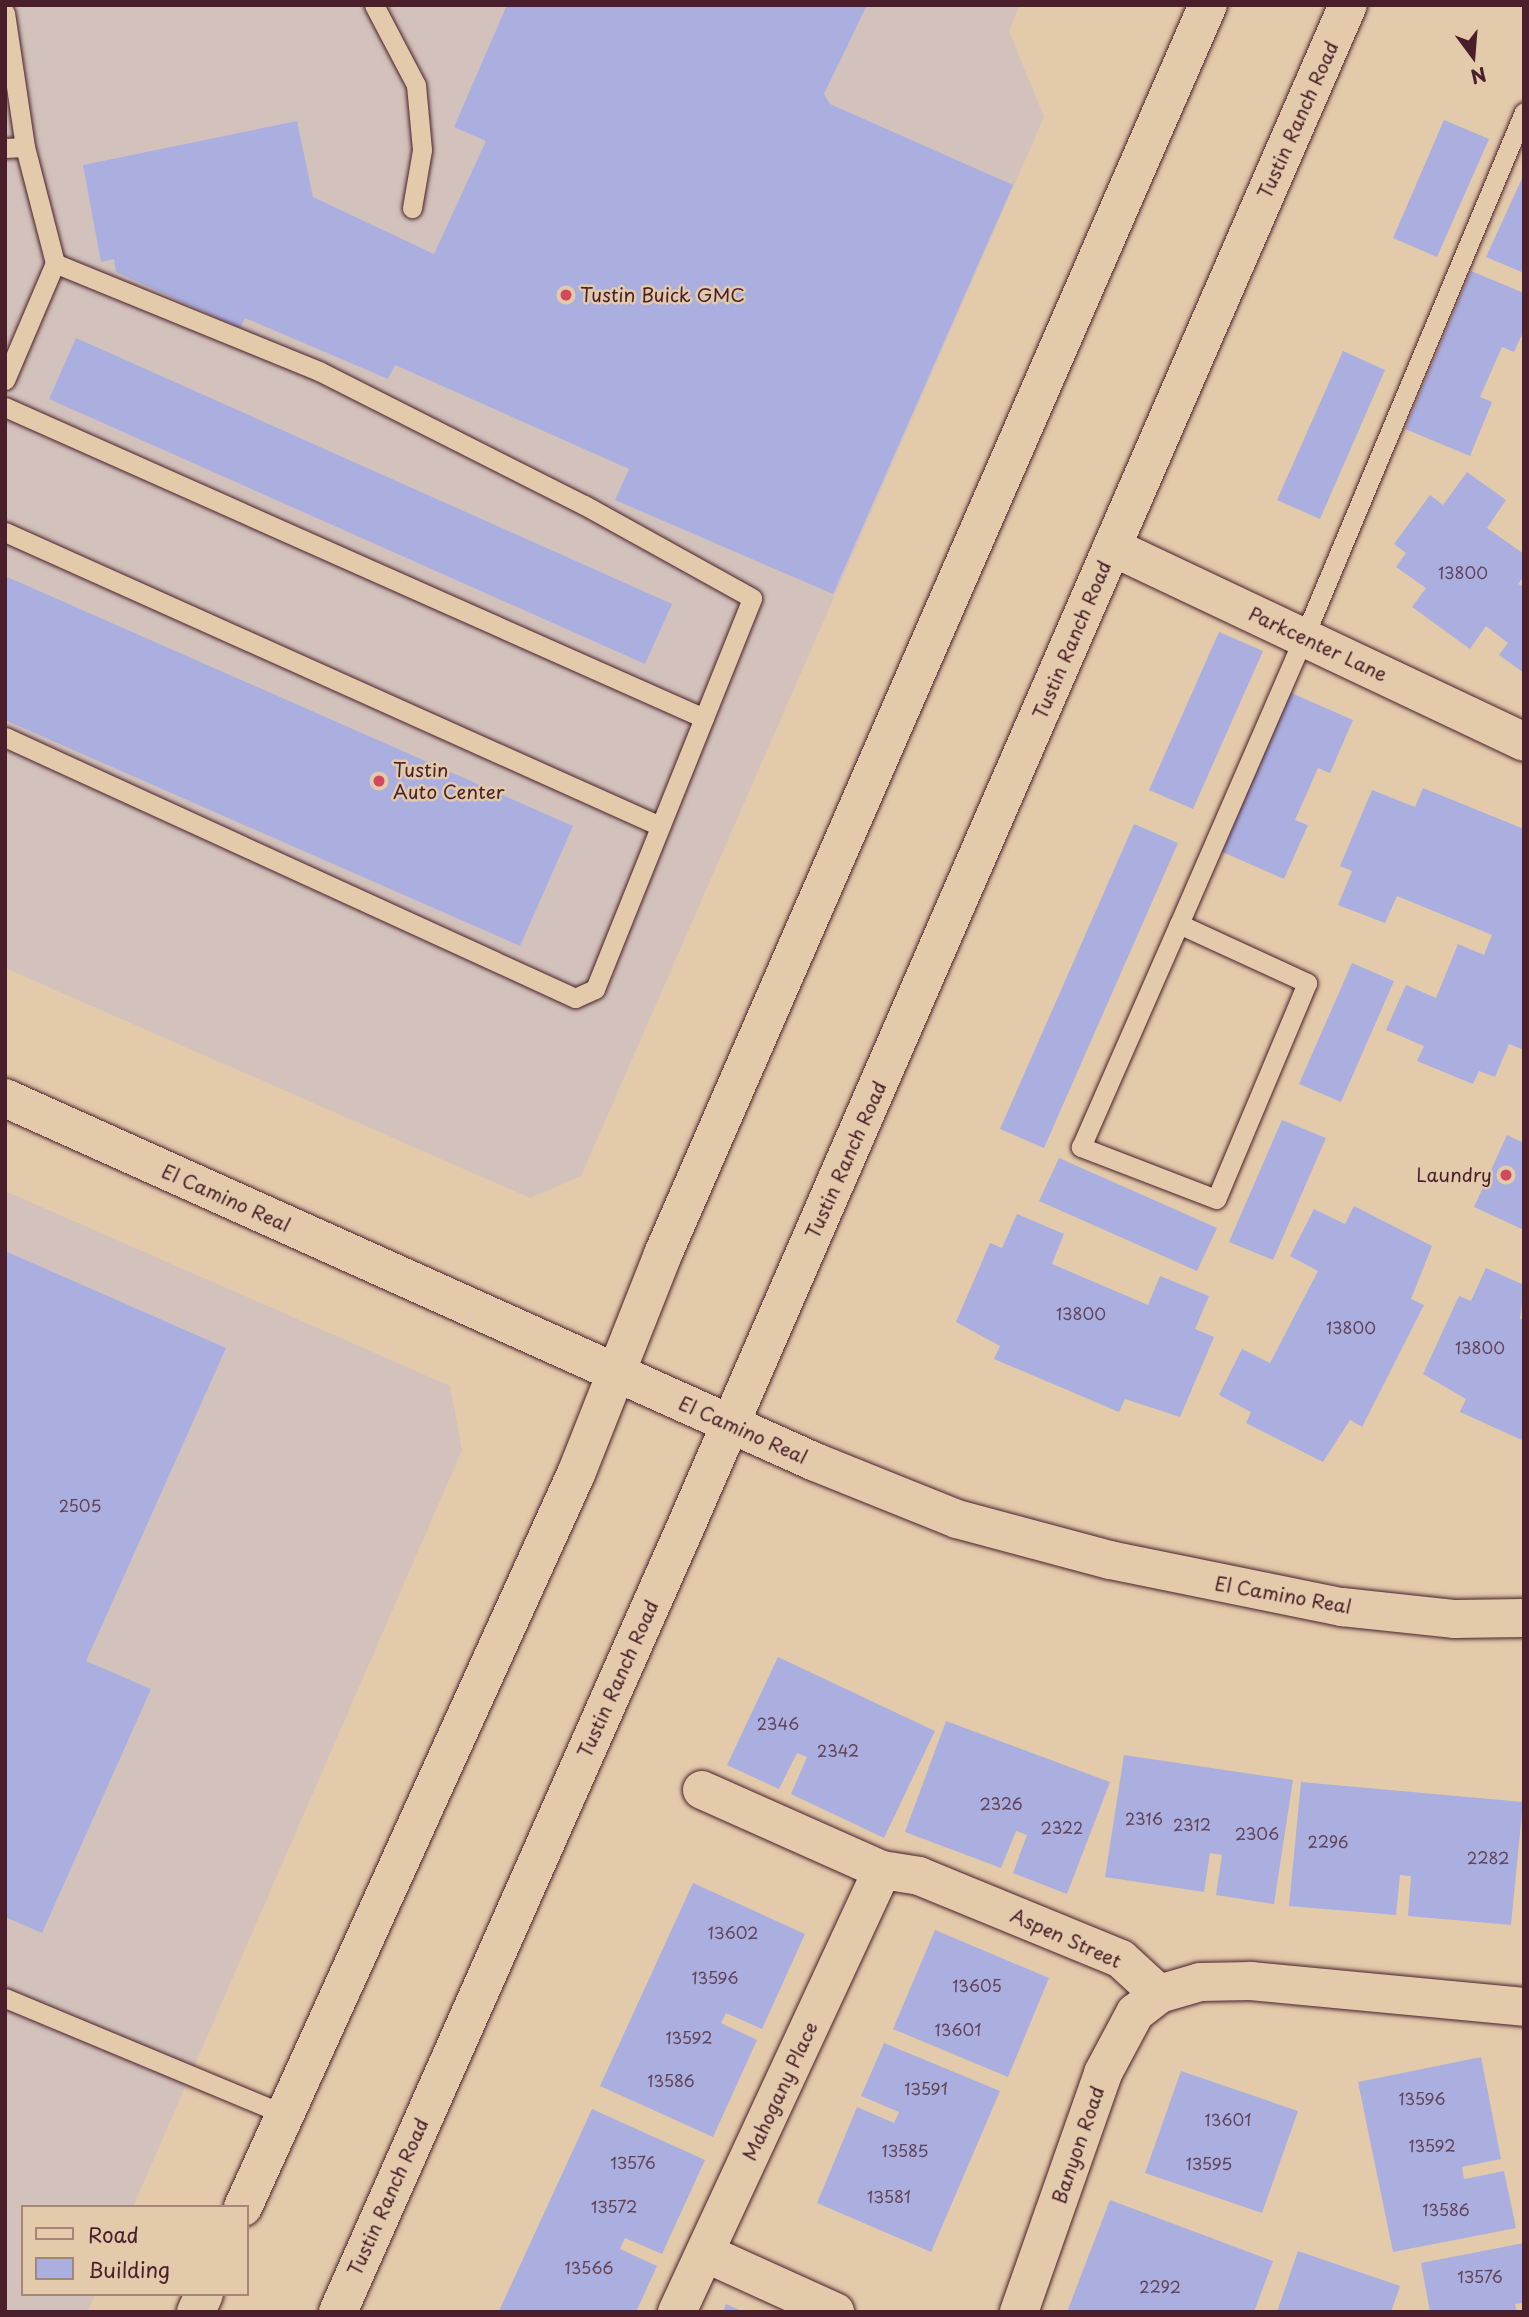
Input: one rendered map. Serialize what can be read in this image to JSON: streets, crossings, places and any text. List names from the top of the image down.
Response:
{
  "streets": {
    "main road": [
      "Tustin Ranch Road",
      "Parkcenter Lane",
      "El Camino Real",
      "Aspen Street",
      "Mahogany Place",
      "Banyon Road"
    ]
  },
  "crossings": [
    ["Tustin Ranch Road", "Parkcenter Lane"],
    ["Tustin Ranch Road", "El Camino Real"],
    ["Aspen Street", "Mahogany Place"],
    ["Aspen Street", "Banyon Road"]
  ],
  "places": ["Tustin Buick GMC", "Tustin Auto Center", "Laundry"],
  "house_numbers": [
    "13800",
    "13800",
    "13800",
    "13800",
    "2505",
    "2346",
    "2342",
    "2326",
    "2316",
    "2312",
    "2322",
    "2306",
    "2296",
    "2282",
    "13602",
    "13596",
    "13605",
    "13601",
    "13592",
    "13586",
    "13591",
    "13596",
    "13601",
    "13592",
    "13585",
    "13576",
    "13595",
    "13581",
    "13572",
    "13586",
    "13566",
    "13576",
    "2292"
  ],
  "legend": ["Road", "Building"],
  "north": "bottom"
}
